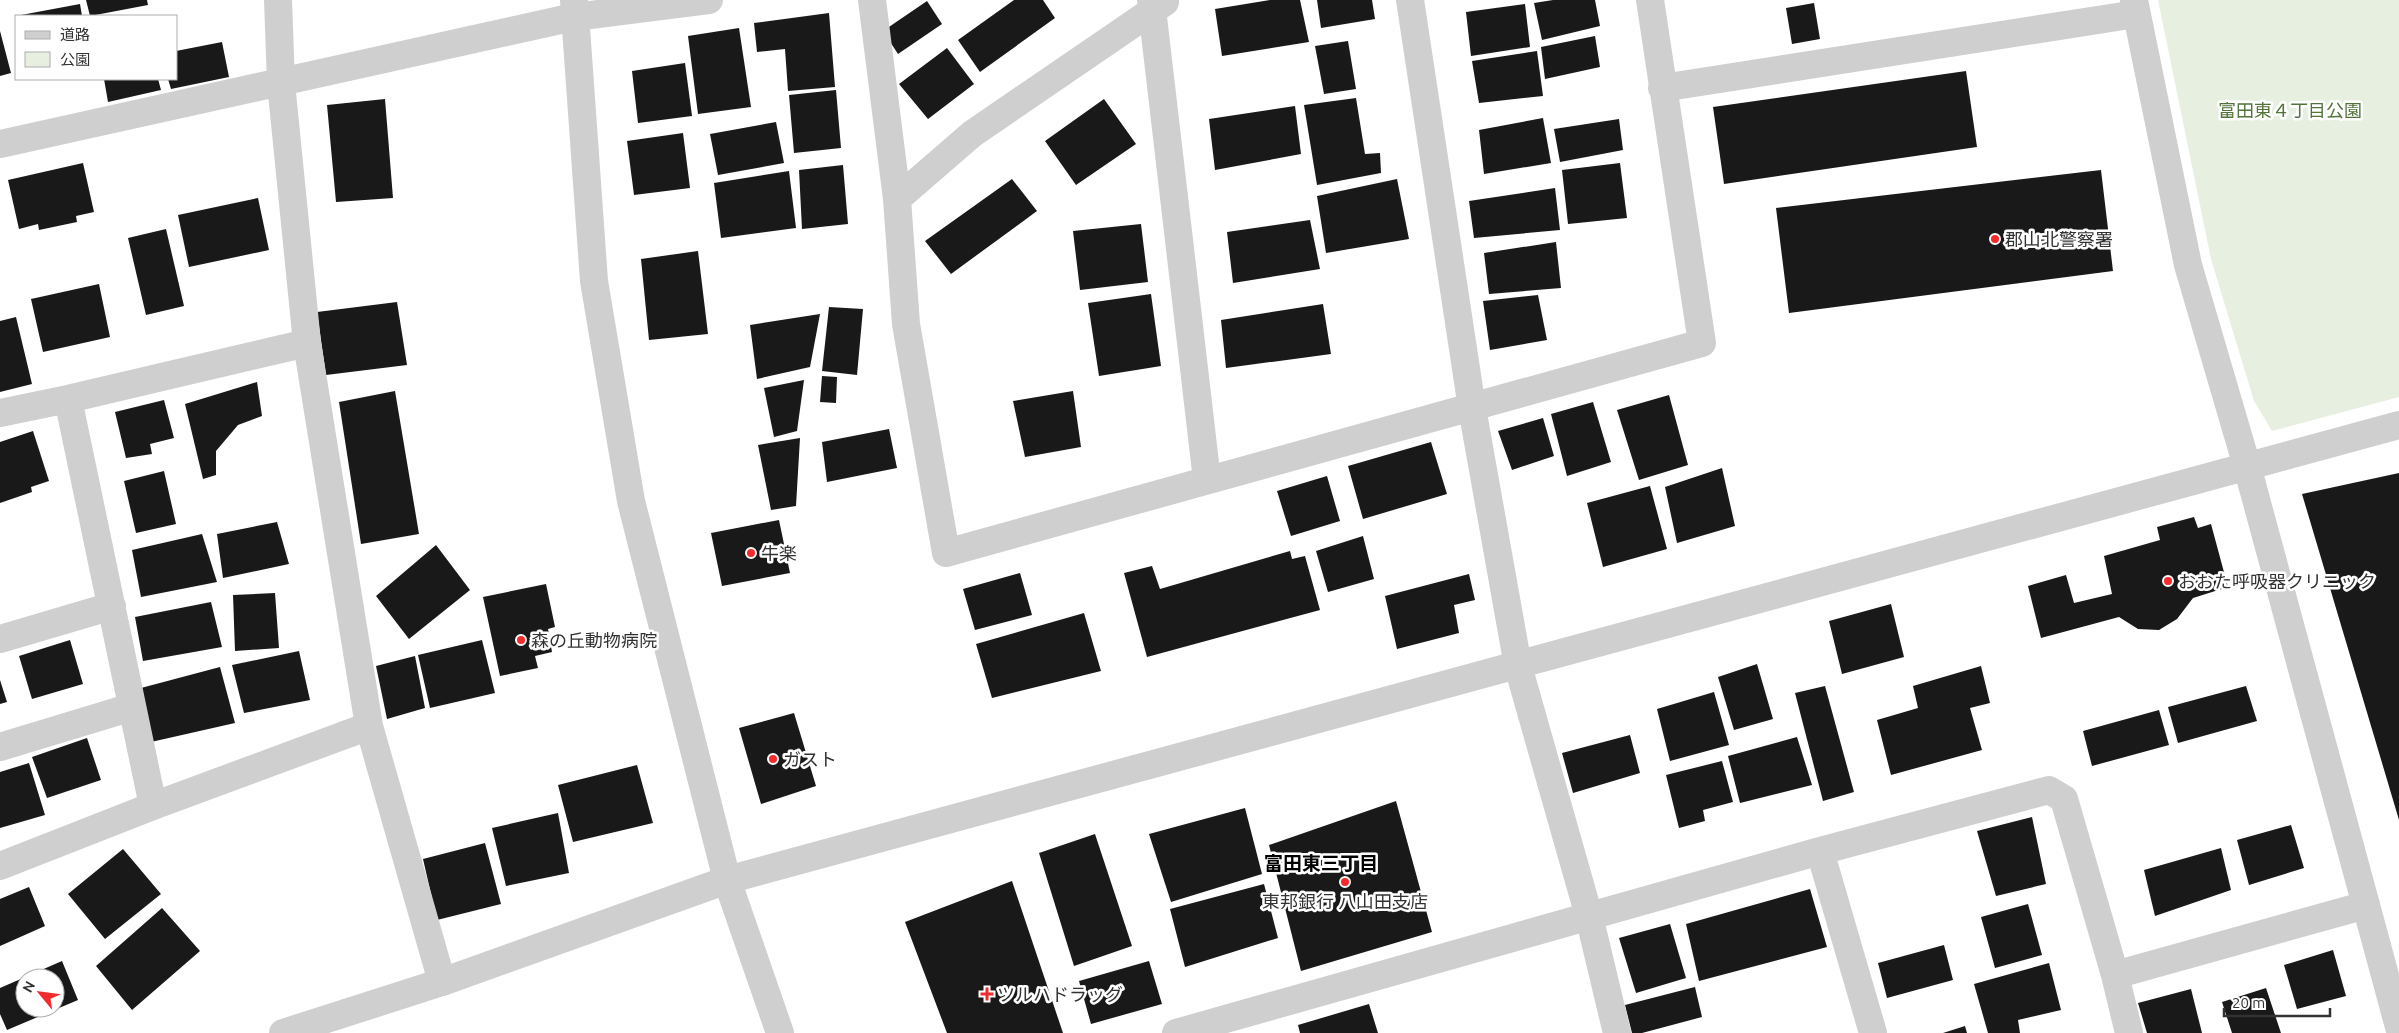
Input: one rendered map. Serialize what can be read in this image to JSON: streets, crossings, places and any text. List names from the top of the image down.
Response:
{
  "districts": ["富田東三丁目"],
  "parks": ["富田東４丁目公園"],
  "places": {
    "other": [
      "郡山北警察署",
      "牛楽",
      "おおた呼吸器クリニック",
      "森の丘動物病院",
      "ガスト",
      "東邦銀行 八山田支店"
    ],
    "health": ["ツルハドラッグ"]
  },
  "legend": ["道路", "公園"],
  "scale_bar": "20 m",
  "north": "top left"
}
